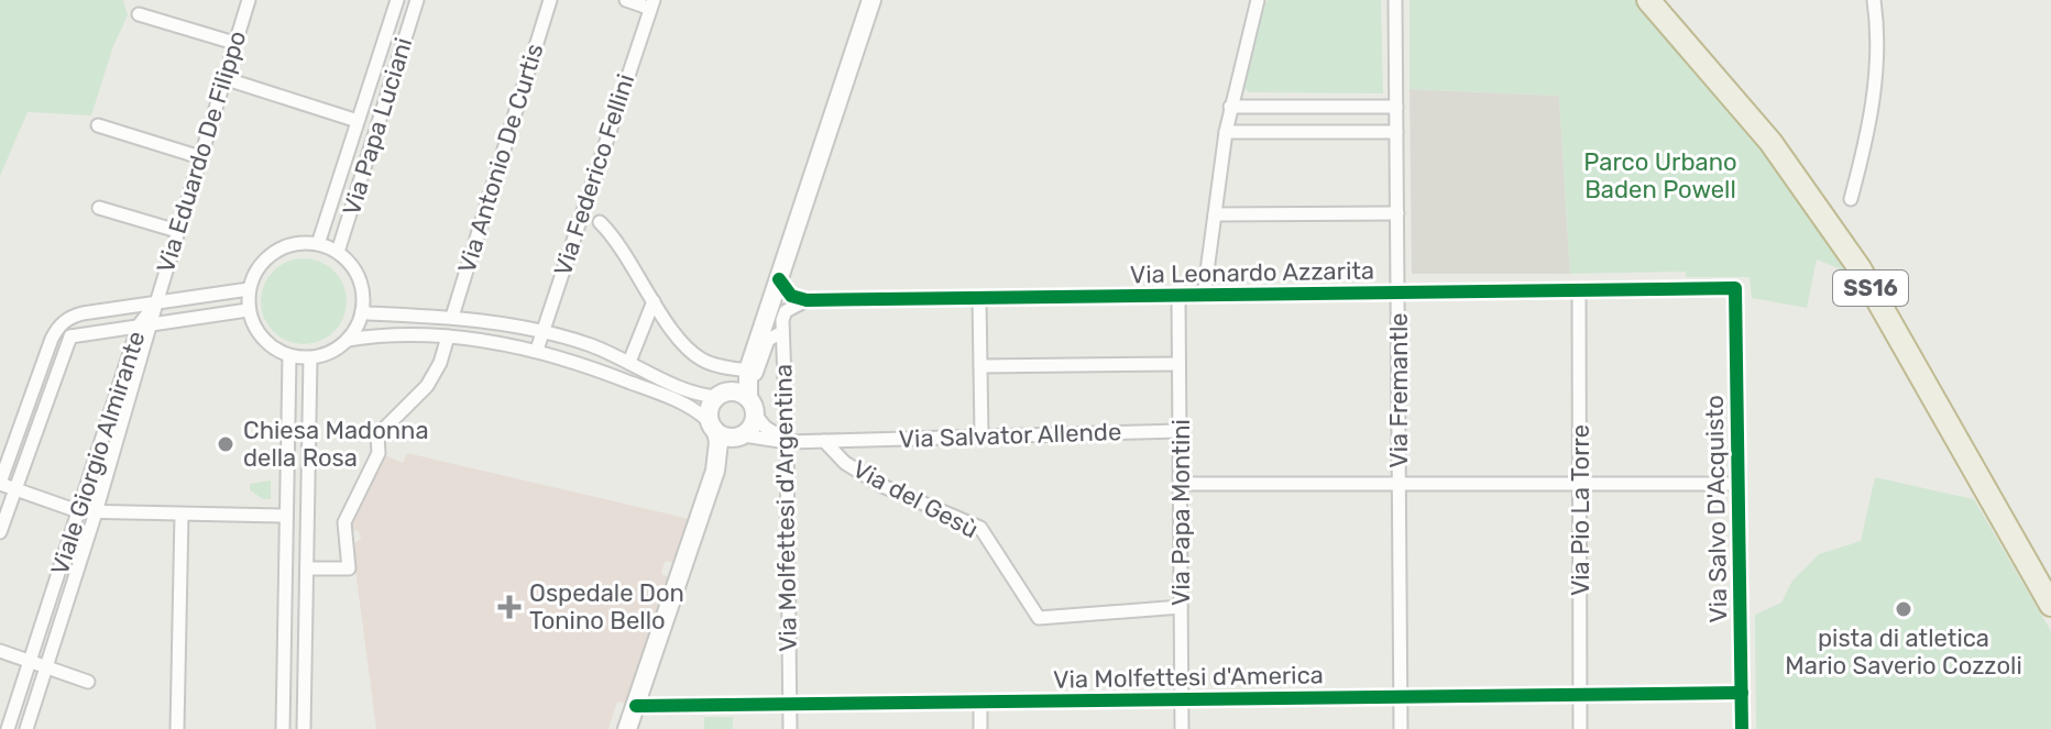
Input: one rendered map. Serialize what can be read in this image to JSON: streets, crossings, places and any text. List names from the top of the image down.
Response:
{
  "streets": {
    "highway": ["SS16"],
    "street": [
      "Via Papa Luciani",
      "Via Eduardo De Filippo",
      "Via Antonio De Curtis",
      "Via Federico Fellini",
      "Via Leonardo Azzarita",
      "Via Fremantle",
      "Via Salvator Allende",
      "Viale Giorgio Almirante",
      "Via del Gesù",
      "Via Molfettesi d'Argentina",
      "Via Salvo D'Acquisto",
      "Via Pio La Torre",
      "Via Papa Montini",
      "Via Molfettesi d'America"
    ]
  },
  "crossings": [
    ["Via Eduardo De Filippo", "Viale Giorgio Almirante"],
    ["Via Leonardo Azzarita", "Via Fremantle"],
    ["Via Leonardo Azzarita", "Via Molfettesi d'Argentina"],
    ["Via Leonardo Azzarita", "Via Salvo D'Acquisto"],
    ["Via Leonardo Azzarita", "Via Pio La Torre"],
    ["Via Leonardo Azzarita", "Via Papa Montini"],
    ["Via Fremantle", "Via Molfettesi d'America"],
    ["Via Salvator Allende", "Via del Gesù"],
    ["Via Salvator Allende", "Via Molfettesi d'Argentina"],
    ["Via Salvator Allende", "Via Papa Montini"],
    ["Via del Gesù", "Via Papa Montini"],
    ["Via Molfettesi d'Argentina", "Via Molfettesi d'America"],
    ["Via Salvo D'Acquisto", "Via Molfettesi d'America"],
    ["Via Pio La Torre", "Via Molfettesi d'America"],
    ["Via Papa Montini", "Via Molfettesi d'America"]
  ],
  "parks": ["Parco Urbano Baden Powell"],
  "places": {
    "other": ["Chiesa Madonna della Rosa", "pista di atletica Mario Saverio Cozzoli"],
    "health": ["Ospedale Don Tonino Bello"]
  }
}
